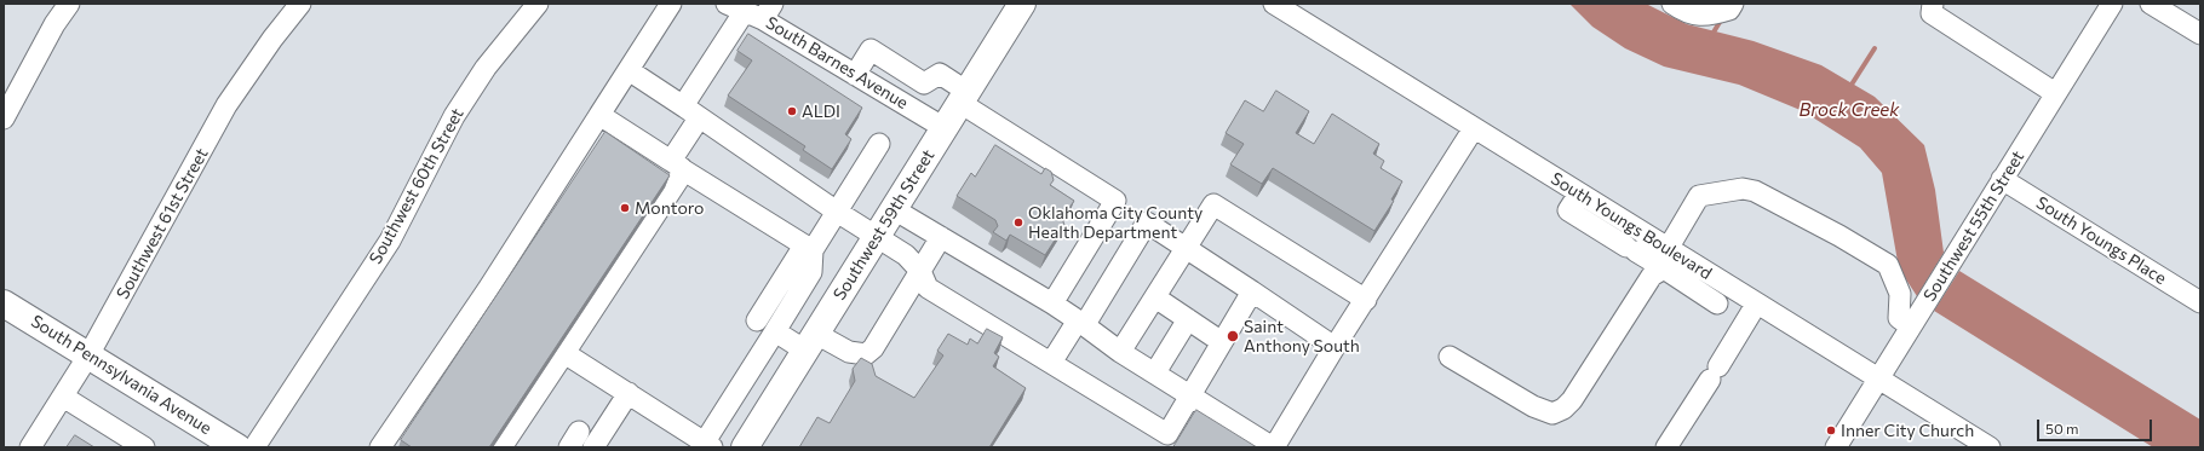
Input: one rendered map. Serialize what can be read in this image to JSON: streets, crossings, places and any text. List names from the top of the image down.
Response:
{
  "streets": {
    "main road": ["Southwest 59th Street", "South Pennsylvania Avenue"],
    "street": [
      "South Barnes Avenue",
      "Southwest 60th Street",
      "Southwest 61st Street",
      "South Youngs Boulevard",
      "Southwest 55th Street",
      "South Youngs Place"
    ]
  },
  "crossings": [
    ["South Barnes Avenue", "Southwest 59th Street"],
    ["Southwest 61st Street", "South Pennsylvania Avenue"],
    ["South Youngs Boulevard", "Southwest 55th Street"],
    ["Southwest 55th Street", "South Youngs Place"]
  ],
  "water": ["Brock Creek"],
  "places": [
    "ALDI",
    "Montoro",
    "Oklahoma City County Health Department",
    "Saint Anthony South",
    "Inner City Church"
  ],
  "scale_bar": "50 m"
}
